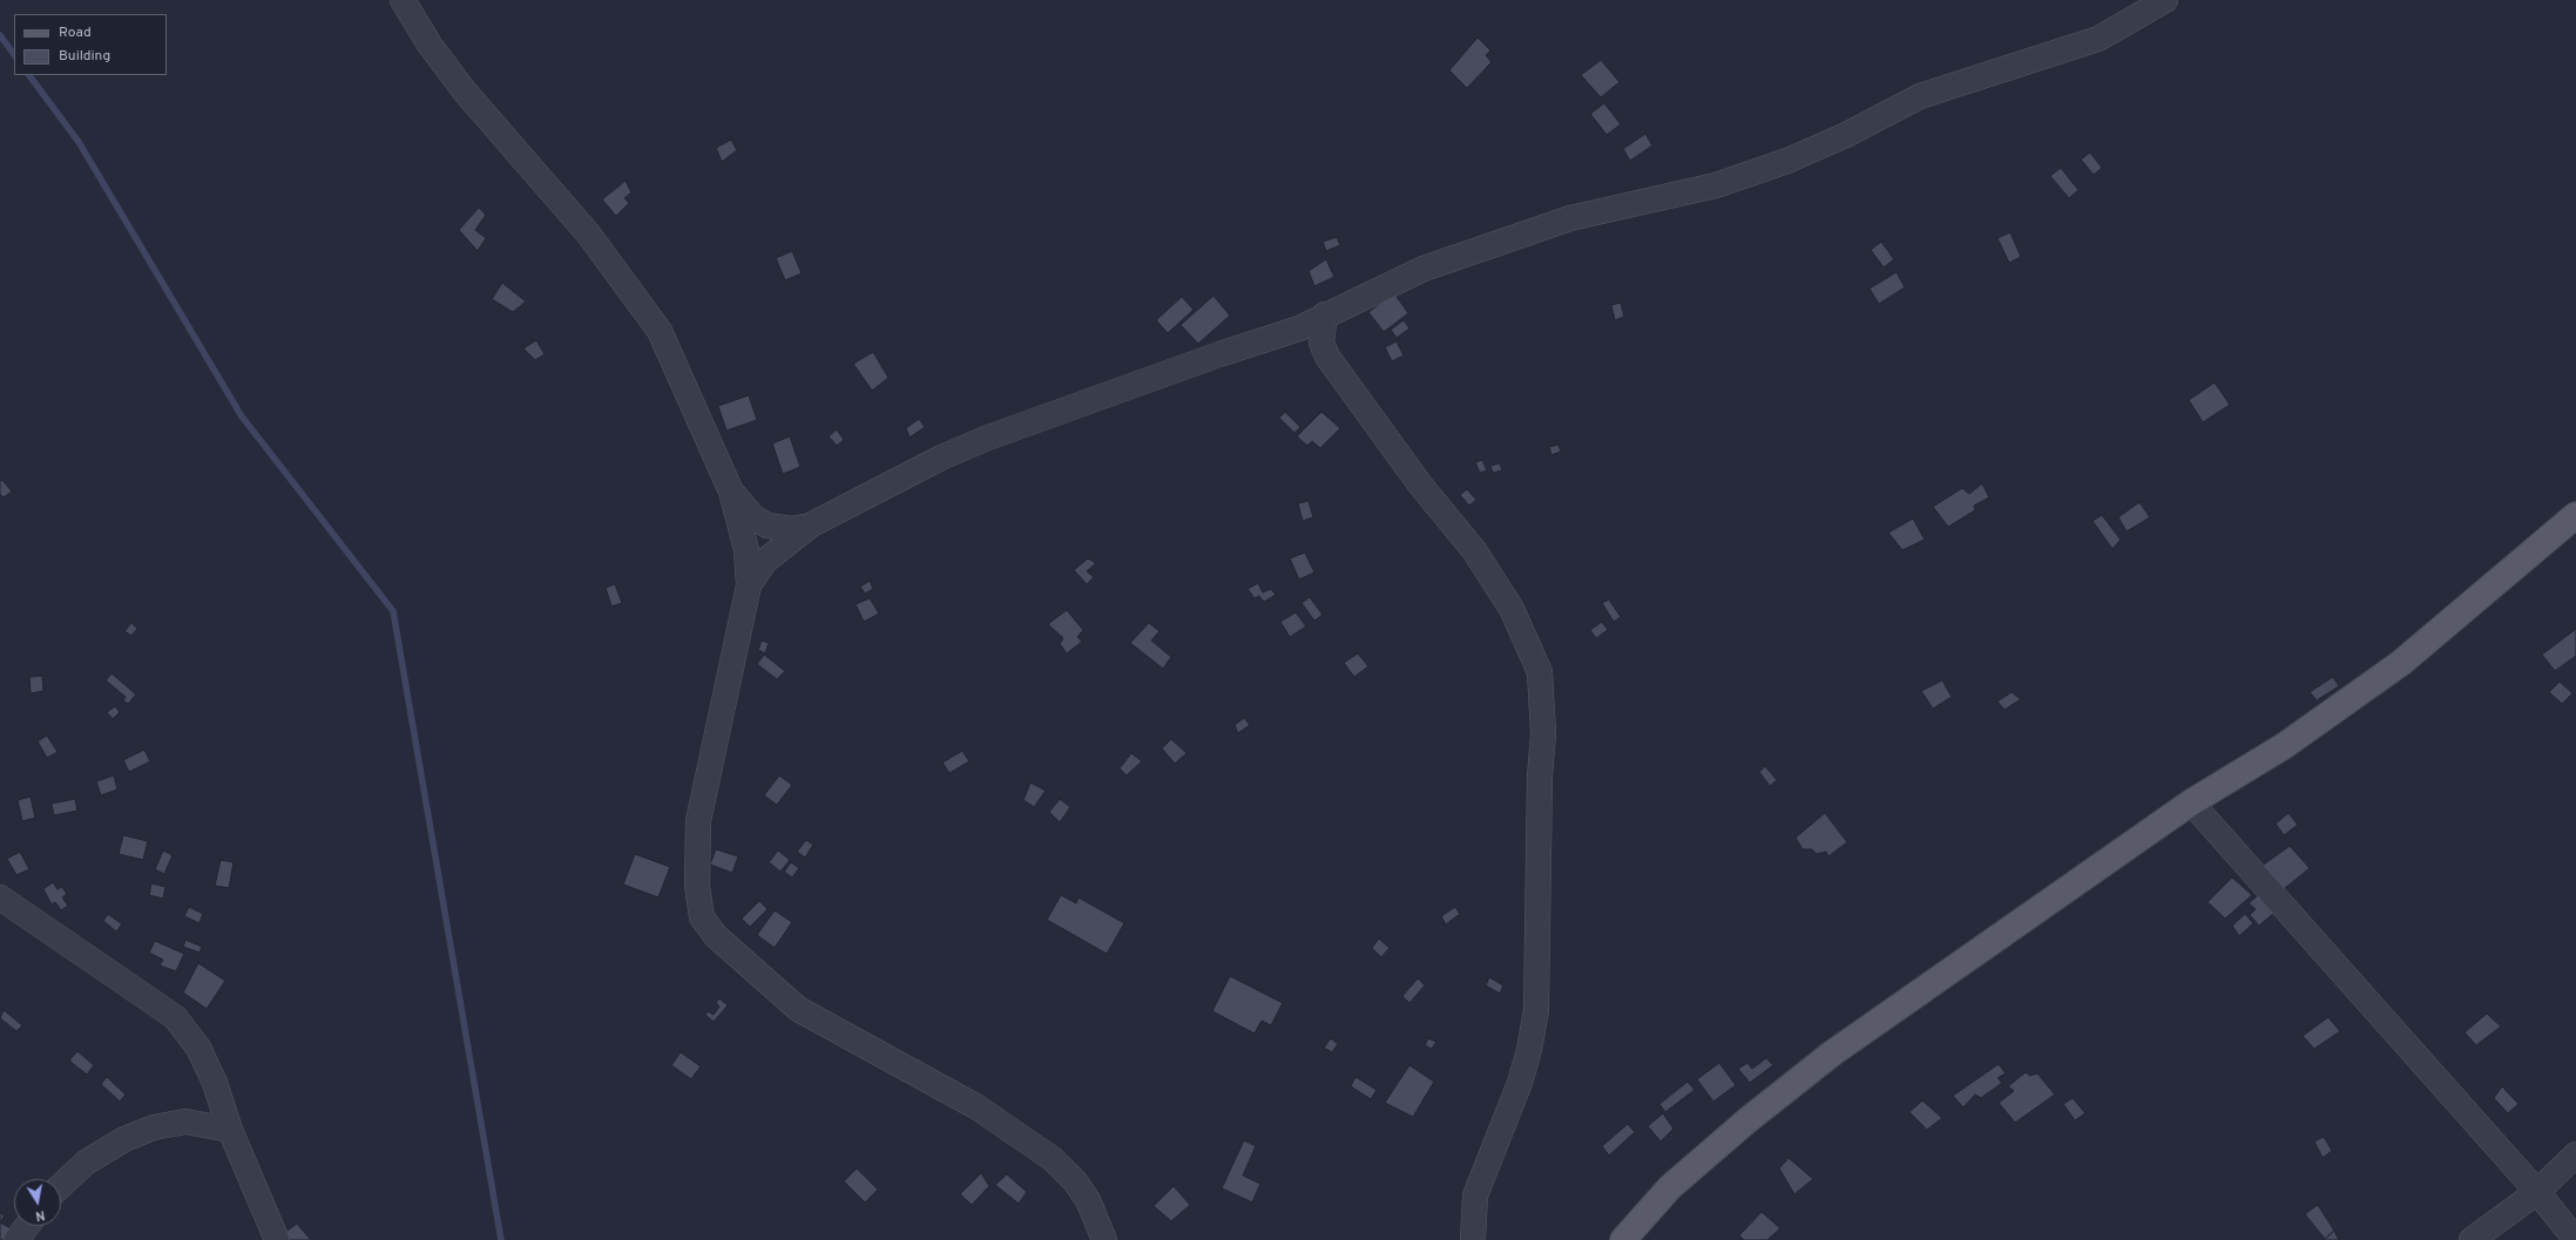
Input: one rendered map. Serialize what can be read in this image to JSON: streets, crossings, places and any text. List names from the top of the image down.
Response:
{
  "legend": ["Road", "Building"],
  "north": "bottom"
}
